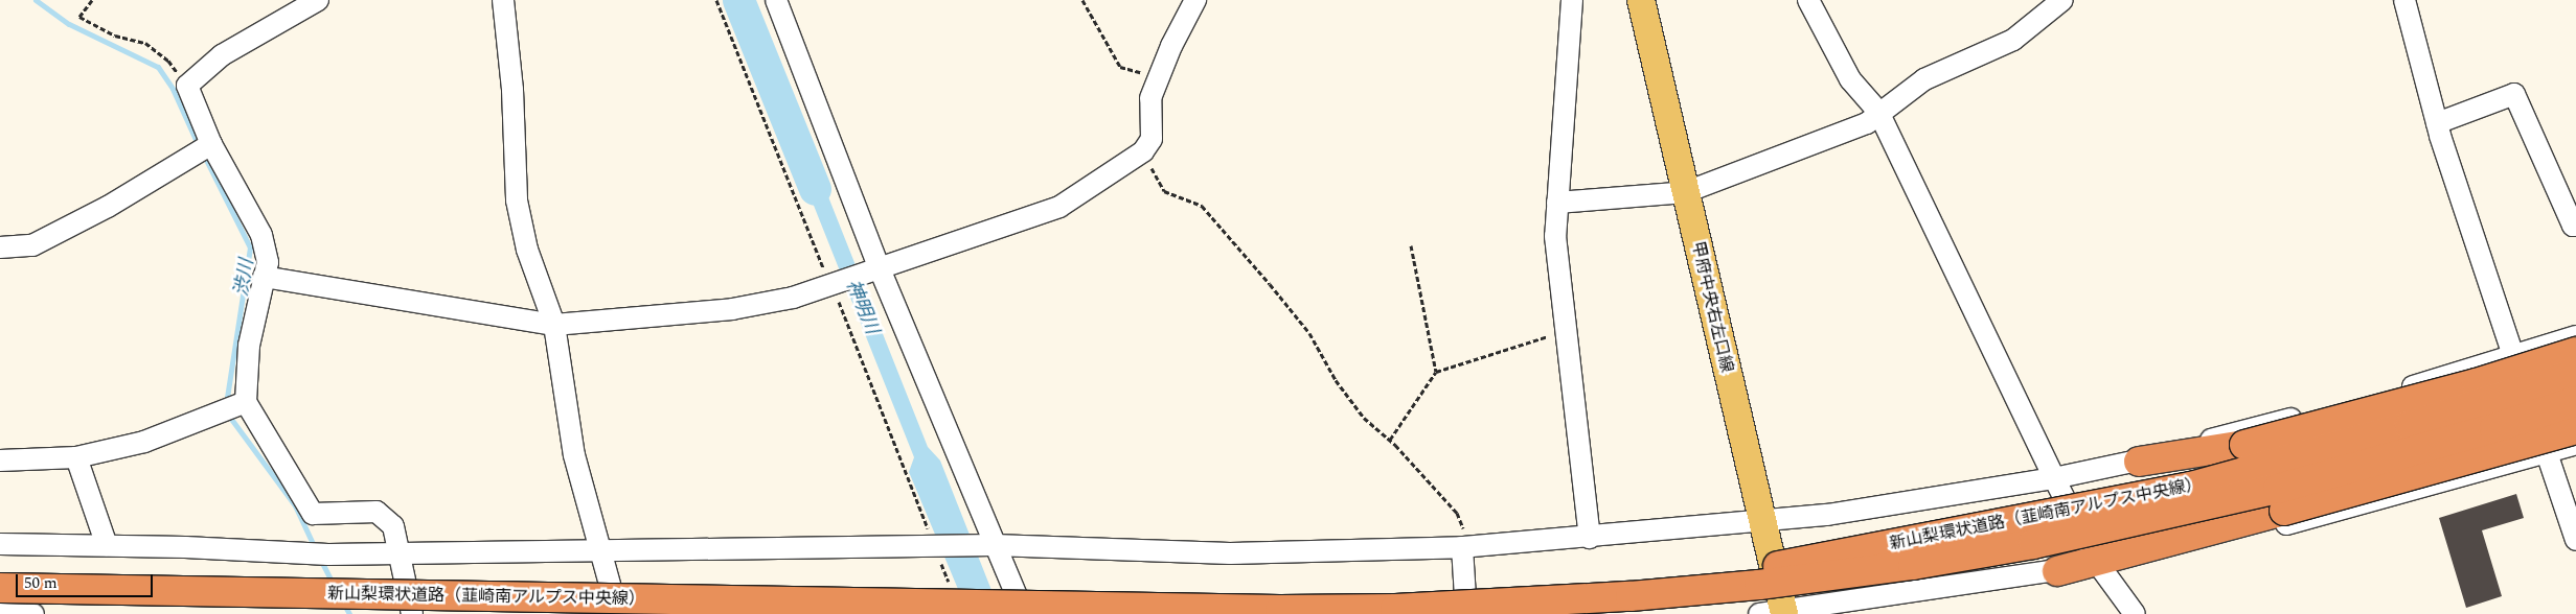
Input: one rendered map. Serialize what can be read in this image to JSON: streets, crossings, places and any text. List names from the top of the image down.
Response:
{
  "streets": {
    "highway": ["新山梨環状道路（韮崎南アルプス中央線）"],
    "main road": ["甲府中央右左口線"]
  },
  "water": ["渋川", "神明川"],
  "scale_bar": "50 m"
}
